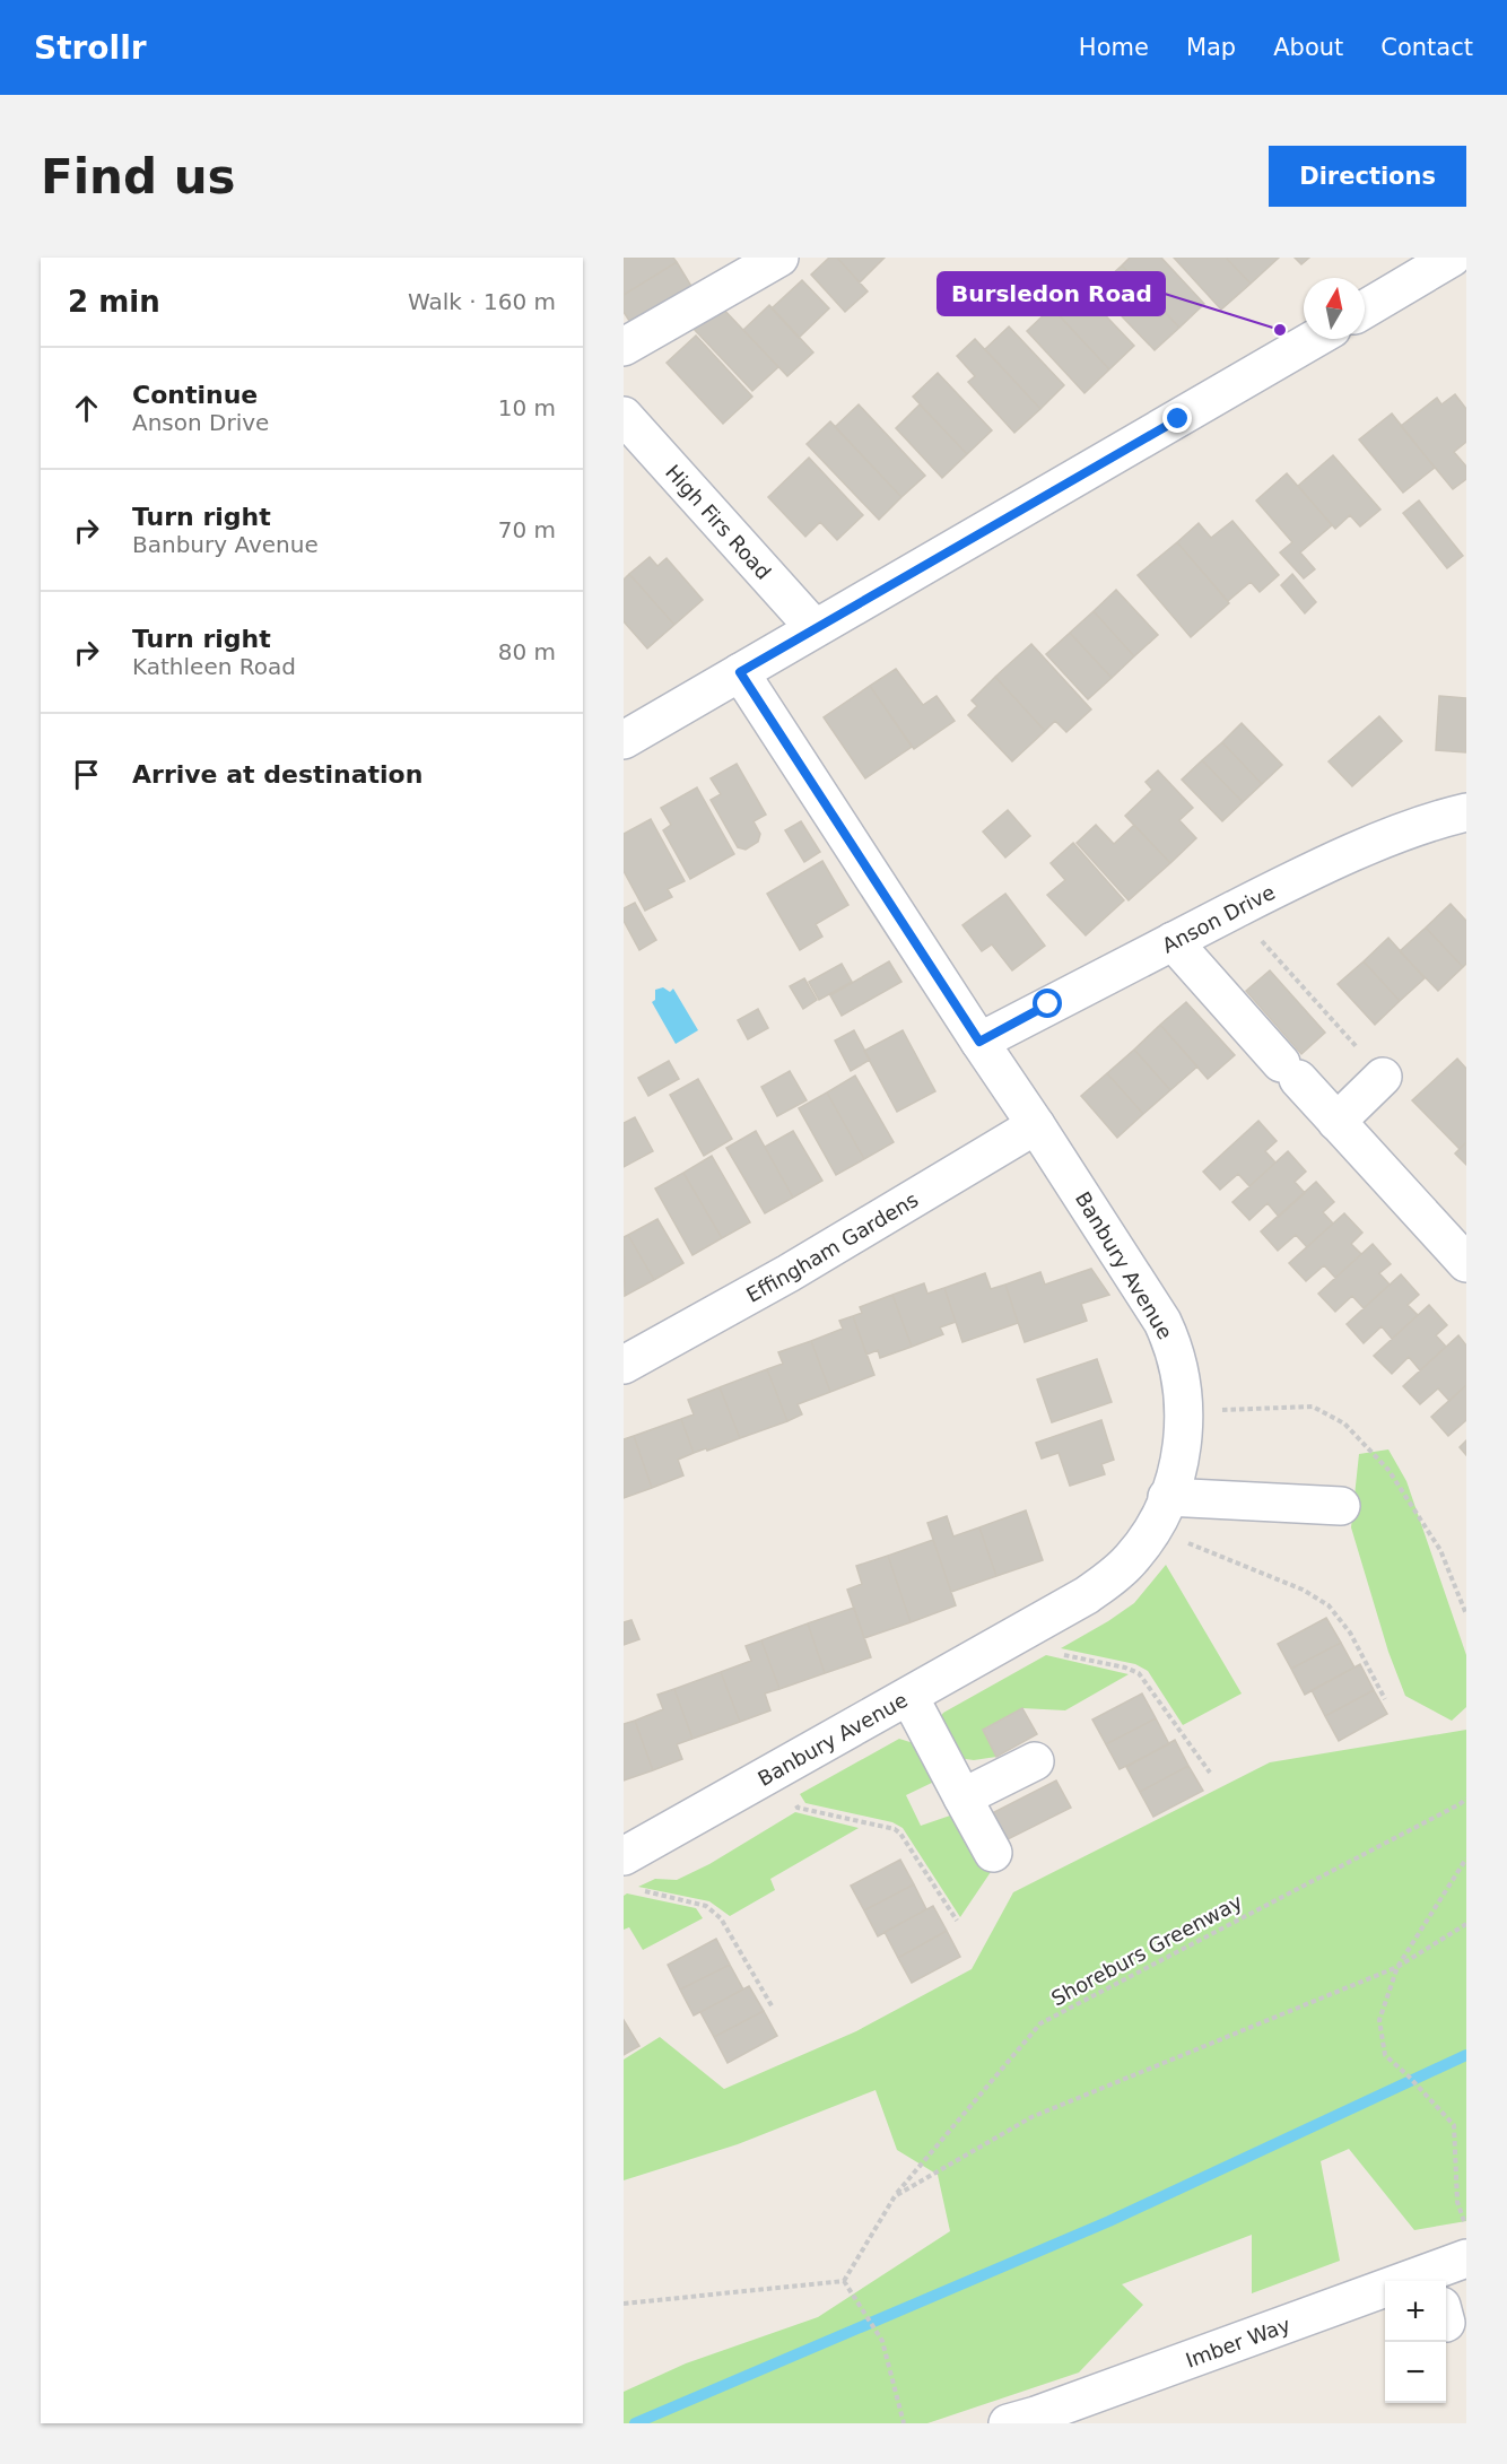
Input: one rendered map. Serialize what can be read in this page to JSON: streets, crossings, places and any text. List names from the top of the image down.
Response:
{
  "streets": {
    "street": [
      "High Firs Road",
      "Anson Drive",
      "Effingham Gardens",
      "Banbury Avenue",
      "Imber Way"
    ],
    "path": ["Shoreburs Greenway"]
  },
  "crossings": [
    ["Anson Drive", "Banbury Avenue"],
    ["Effingham Gardens", "Banbury Avenue"]
  ],
  "places": ["Bursledon Road"],
  "north": "top",
  "page": {
    "header": "Strollr",
    "nav": [
      "Home",
      "Map",
      "About",
      "Contact"
    ],
    "buttons": "Directions",
    "title": "Find us",
    "heading": ["2 min", "Walk · 160 m"],
    "list": [
      ["Continue", "Anson Drive", "10 m"],
      ["Turn right", "Banbury Avenue", "70 m"],
      ["Turn right", "Kathleen Road", "80 m"],
      "Arrive at destination"
    ],
    "map_buttons": ["+", "−"]
  }
}
